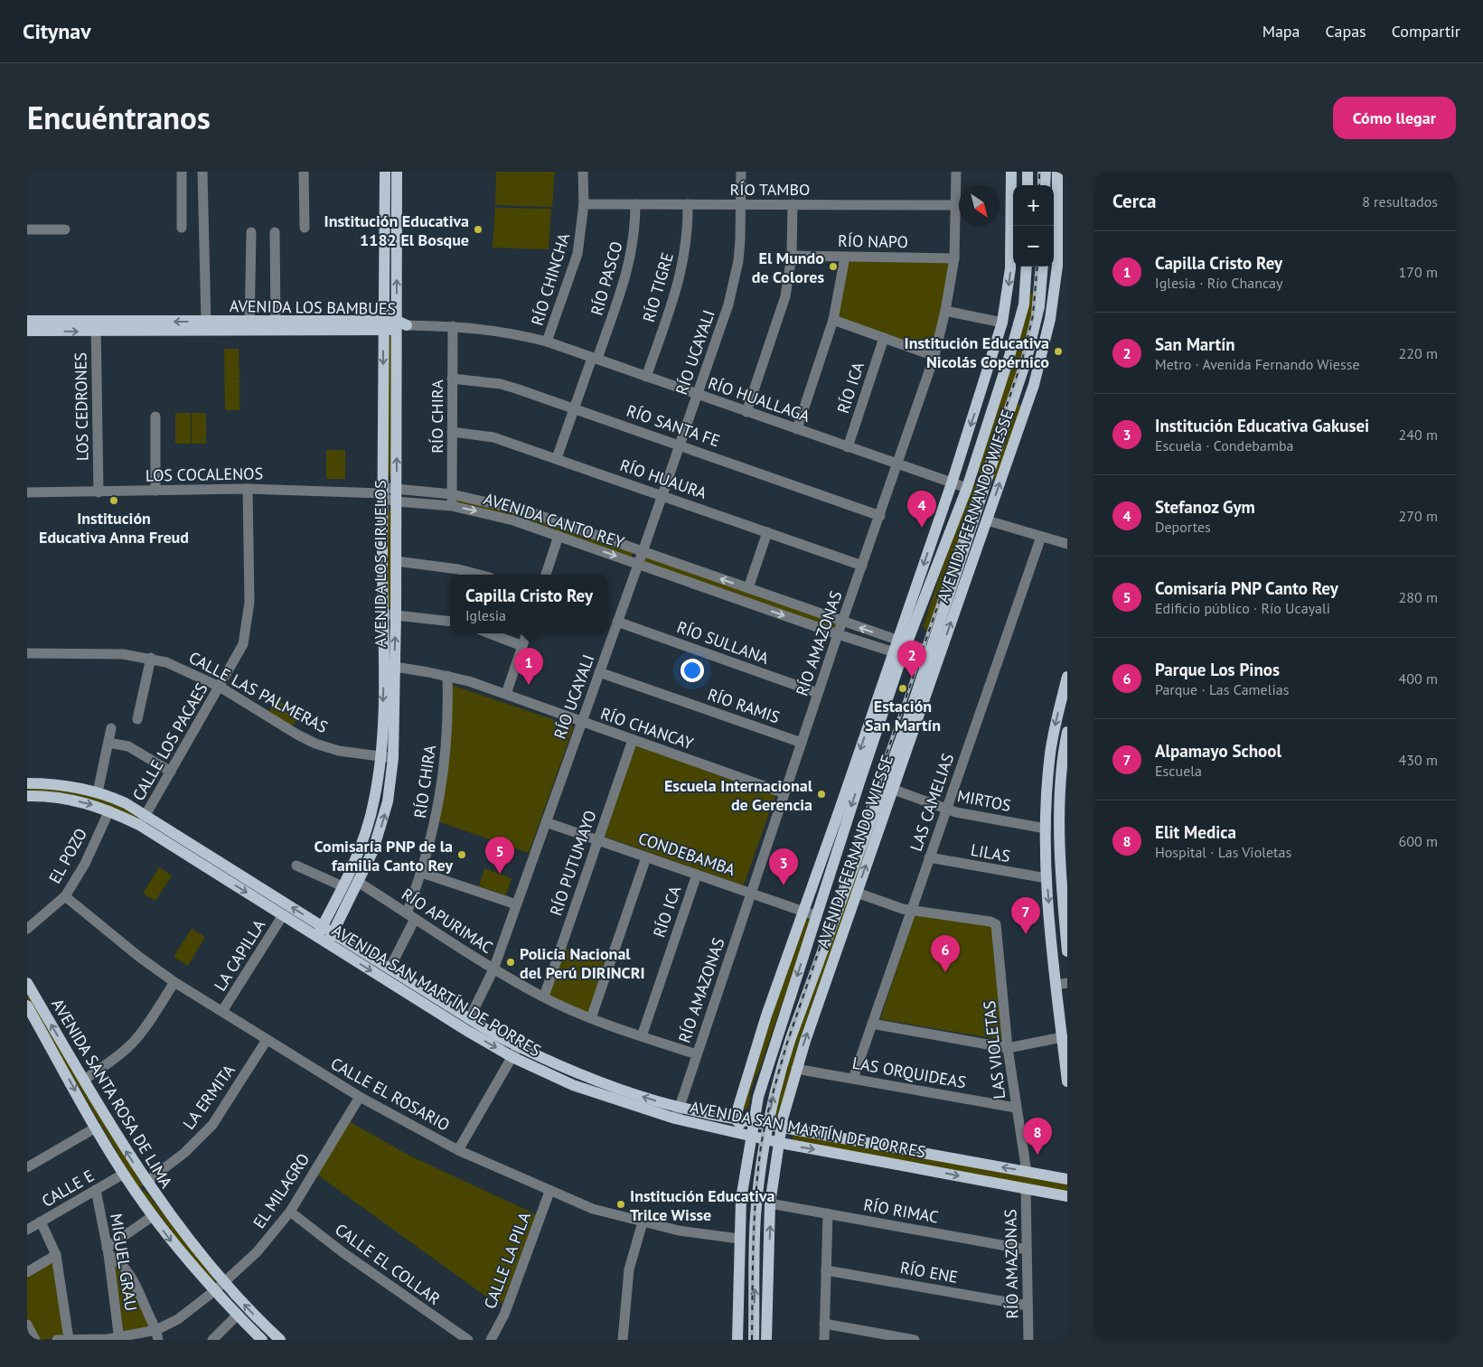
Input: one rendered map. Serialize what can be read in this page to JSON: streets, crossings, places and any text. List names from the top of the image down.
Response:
{
  "streets": {
    "main road": [
      "AVENIDA LOS BAMBUES",
      "AVENIDA FERNANDO WIESSE",
      "AVENIDA LOS CIRUELOS",
      "AVENIDA SAN MARTÍN DE PORRES",
      "AVENIDA SANTA ROSA DE LIMA"
    ],
    "street": [
      "RÍO TAMBO",
      "RÍO NAPO",
      "RÍO PASCO",
      "RÍO CHINCHA",
      "RÍO TIGRE",
      "RÍO UCAYALI",
      "RÍO ICA",
      "RÍO HUALLAGA",
      "LOS CEDRONES",
      "RÍO CHIRA",
      "RÍO SANTA FE",
      "LOS COCALENOS",
      "RÍO HUAURA",
      "AVENIDA CANTO REY",
      "RÍO SULLANA",
      "RÍO AMAZONAS",
      "CALLE LAS PALMERAS",
      "RÍO RAMIS",
      "RÍO CHANCAY",
      "CALLE LOS PACAES",
      "MIRTOS",
      "LAS CAMELIAS",
      "LILAS",
      "CONDEBAMBA",
      "EL POZO",
      "RÍO PUTUMAYO",
      "RÍO APURIMAC",
      "LA CAPILLA",
      "LAS VIOLETAS",
      "LAS ORQUIDEAS",
      "CALLE EL ROSARIO",
      "LA ERMITA",
      "CALLE E",
      "EL MILAGRO",
      "RÍO RIMAC",
      "CALLE LA PILA",
      "MIGUEL GRAU",
      "CALLE EL COLLAR",
      "RÍO ENE"
    ]
  },
  "crossings": [
    ["RÍO TAMBO", "RÍO PASCO"],
    ["RÍO TAMBO", "RÍO CHINCHA"],
    ["RÍO TAMBO", "RÍO TIGRE"],
    ["RÍO TAMBO", "RÍO UCAYALI"],
    ["RÍO TAMBO", "RÍO AMAZONAS"],
    ["RÍO NAPO", "RÍO AMAZONAS"],
    ["RÍO PASCO", "RÍO HUALLAGA"],
    ["RÍO PASCO", "RÍO SANTA FE"],
    ["RÍO PASCO", "RÍO HUAURA"],
    ["RÍO CHINCHA", "RÍO HUALLAGA"],
    ["RÍO TIGRE", "RÍO HUALLAGA"],
    ["AVENIDA LOS BAMBUES", "RÍO HUALLAGA"],
    ["AVENIDA LOS BAMBUES", "LOS CEDRONES"],
    ["AVENIDA LOS BAMBUES", "AVENIDA LOS CIRUELOS"],
    ["RÍO UCAYALI", "RÍO HUALLAGA"],
    ["RÍO UCAYALI", "RÍO SANTA FE"],
    ["RÍO UCAYALI", "RÍO HUAURA"],
    ["RÍO UCAYALI", "AVENIDA CANTO REY"],
    ["RÍO UCAYALI", "RÍO SULLANA"],
    ["RÍO UCAYALI", "RÍO RAMIS"],
    ["RÍO UCAYALI", "RÍO CHANCAY"],
    ["RÍO UCAYALI", "CONDEBAMBA"],
    ["RÍO UCAYALI", "RÍO APURIMAC"],
    ["RÍO UCAYALI", "AVENIDA SAN MARTÍN DE PORRES"],
    ["RÍO ICA", "RÍO HUALLAGA"],
    ["RÍO ICA", "CONDEBAMBA"],
    ["RÍO ICA", "RÍO APURIMAC"],
    ["RÍO HUALLAGA", "RÍO CHIRA"],
    ["RÍO HUALLAGA", "AVENIDA FERNANDO WIESSE"],
    ["RÍO HUALLAGA", "AVENIDA LOS CIRUELOS"],
    ["RÍO HUALLAGA", "RÍO AMAZONAS"],
    ["LOS CEDRONES", "LOS COCALENOS"],
    ["RÍO CHIRA", "RÍO SANTA FE"],
    ["RÍO CHIRA", "RÍO HUAURA"],
    ["RÍO CHIRA", "AVENIDA CANTO REY"],
    ["RÍO CHIRA", "RÍO CHANCAY"],
    ["RÍO CHIRA", "RÍO APURIMAC"],
    ["RÍO CHIRA", "AVENIDA SAN MARTÍN DE PORRES"],
    ["RÍO SANTA FE", "RÍO AMAZONAS"],
    ["LOS COCALENOS", "AVENIDA CANTO REY"],
    ["LOS COCALENOS", "AVENIDA LOS CIRUELOS"],
    ["LOS COCALENOS", "CALLE LOS PACAES"],
    ["RÍO HUAURA", "RÍO AMAZONAS"],
    ["AVENIDA FERNANDO WIESSE", "AVENIDA CANTO REY"],
    ["AVENIDA FERNANDO WIESSE", "MIRTOS"],
    ["AVENIDA FERNANDO WIESSE", "CONDEBAMBA"],
    ["AVENIDA FERNANDO WIESSE", "AVENIDA SAN MARTÍN DE PORRES"],
    ["AVENIDA FERNANDO WIESSE", "LAS ORQUIDEAS"],
    ["AVENIDA FERNANDO WIESSE", "CALLE EL ROSARIO"],
    ["AVENIDA FERNANDO WIESSE", "RÍO RIMAC"],
    ["AVENIDA CANTO REY", "AVENIDA LOS CIRUELOS"],
    ["AVENIDA CANTO REY", "RÍO AMAZONAS"],
    ["AVENIDA LOS CIRUELOS", "CALLE LAS PALMERAS"],
    ["AVENIDA LOS CIRUELOS", "RÍO CHANCAY"],
    ["AVENIDA LOS CIRUELOS", "RÍO APURIMAC"],
    ["AVENIDA LOS CIRUELOS", "AVENIDA SAN MARTÍN DE PORRES"],
    ["RÍO SULLANA", "RÍO AMAZONAS"],
    ["RÍO AMAZONAS", "RÍO RAMIS"],
    ["RÍO AMAZONAS", "RÍO CHANCAY"],
    ["RÍO AMAZONAS", "CONDEBAMBA"],
    ["RÍO AMAZONAS", "RÍO APURIMAC"],
    ["RÍO AMAZONAS", "AVENIDA SAN MARTÍN DE PORRES"],
    ["RÍO AMAZONAS", "RÍO RIMAC"],
    ["RÍO AMAZONAS", "RÍO ENE"],
    ["CALLE LAS PALMERAS", "CALLE LOS PACAES"],
    ["RÍO CHANCAY", "RÍO PUTUMAYO"],
    ["CALLE LOS PACAES", "AVENIDA SAN MARTÍN DE PORRES"],
    ["MIRTOS", "LAS CAMELIAS"],
    ["LAS CAMELIAS", "LILAS"],
    ["LAS CAMELIAS", "LAS VIOLETAS"],
    ["LAS CAMELIAS", "LAS ORQUIDEAS"],
    ["CONDEBAMBA", "RÍO PUTUMAYO"],
    ["EL POZO", "AVENIDA SAN MARTÍN DE PORRES"],
    ["EL POZO", "CALLE EL ROSARIO"],
    ["RÍO PUTUMAYO", "RÍO APURIMAC"],
    ["LA CAPILLA", "AVENIDA SAN MARTÍN DE PORRES"],
    ["LA CAPILLA", "CALLE EL ROSARIO"],
    ["AVENIDA SAN MARTÍN DE PORRES", "LAS VIOLETAS"],
    ["LAS VIOLETAS", "LAS ORQUIDEAS"],
    ["AVENIDA SANTA ROSA DE LIMA", "LA ERMITA"],
    ["AVENIDA SANTA ROSA DE LIMA", "CALLE E"],
    ["AVENIDA SANTA ROSA DE LIMA", "EL MILAGRO"],
    ["CALLE EL ROSARIO", "LA ERMITA"],
    ["CALLE EL ROSARIO", "EL MILAGRO"],
    ["CALLE EL ROSARIO", "CALLE LA PILA"],
    ["CALLE E", "MIGUEL GRAU"],
    ["EL MILAGRO", "MIGUEL GRAU"],
    ["EL MILAGRO", "CALLE EL COLLAR"]
  ],
  "places": [
    "Institución Educativa 1182 El Bosque",
    "El Mundo de Colores",
    "Institución Educativa Nicolás Copérnico",
    "Institución Educativa Anna Freud",
    "Estación San Martín",
    "Escuela Internacional de Gerencia",
    "Comisaría PNP de la familia Canto Rey",
    "Policía Nacional del Perú DIRINCRI",
    "Institución Educativa Trilce Wisse"
  ],
  "north": "bottom right",
  "page": {
    "header": "Citynav",
    "nav": ["Mapa", "Capas", "Compartir"],
    "title": "Encuéntranos",
    "buttons": "Cómo llegar",
    "heading": ["Cerca", "8 resultados"],
    "map_buttons": ["+", "−"],
    "list": [
      {
        "mark": "1",
        "name": "Capilla Cristo Rey",
        "note": "Iglesia · Río Chancay",
        "value": "170 m"
      },
      {
        "mark": "2",
        "name": "San Martín",
        "note": "Metro · Avenida Fernando Wiesse",
        "value": "220 m"
      },
      {
        "mark": "3",
        "name": "Institución Educativa Gakusei",
        "note": "Escuela · Condebamba",
        "value": "240 m"
      },
      {
        "mark": "4",
        "name": "Stefanoz Gym",
        "note": "Deportes",
        "value": "270 m"
      },
      {
        "mark": "5",
        "name": "Comisaría PNP Canto Rey",
        "note": "Edificio público · Río Ucayali",
        "value": "280 m"
      },
      {
        "mark": "6",
        "name": "Parque Los Pinos",
        "note": "Parque · Las Camelias",
        "value": "400 m"
      },
      {
        "mark": "7",
        "name": "Alpamayo School",
        "note": "Escuela",
        "value": "430 m"
      },
      {
        "mark": "8",
        "name": "Elit Medica",
        "note": "Hospital · Las Violetas",
        "value": "600 m"
      }
    ],
    "pins": [
      "4",
      "2",
      "1",
      "5",
      "3",
      "7",
      "6",
      "8"
    ],
    "popup": ["Capilla Cristo Rey", "Iglesia"]
  }
}
